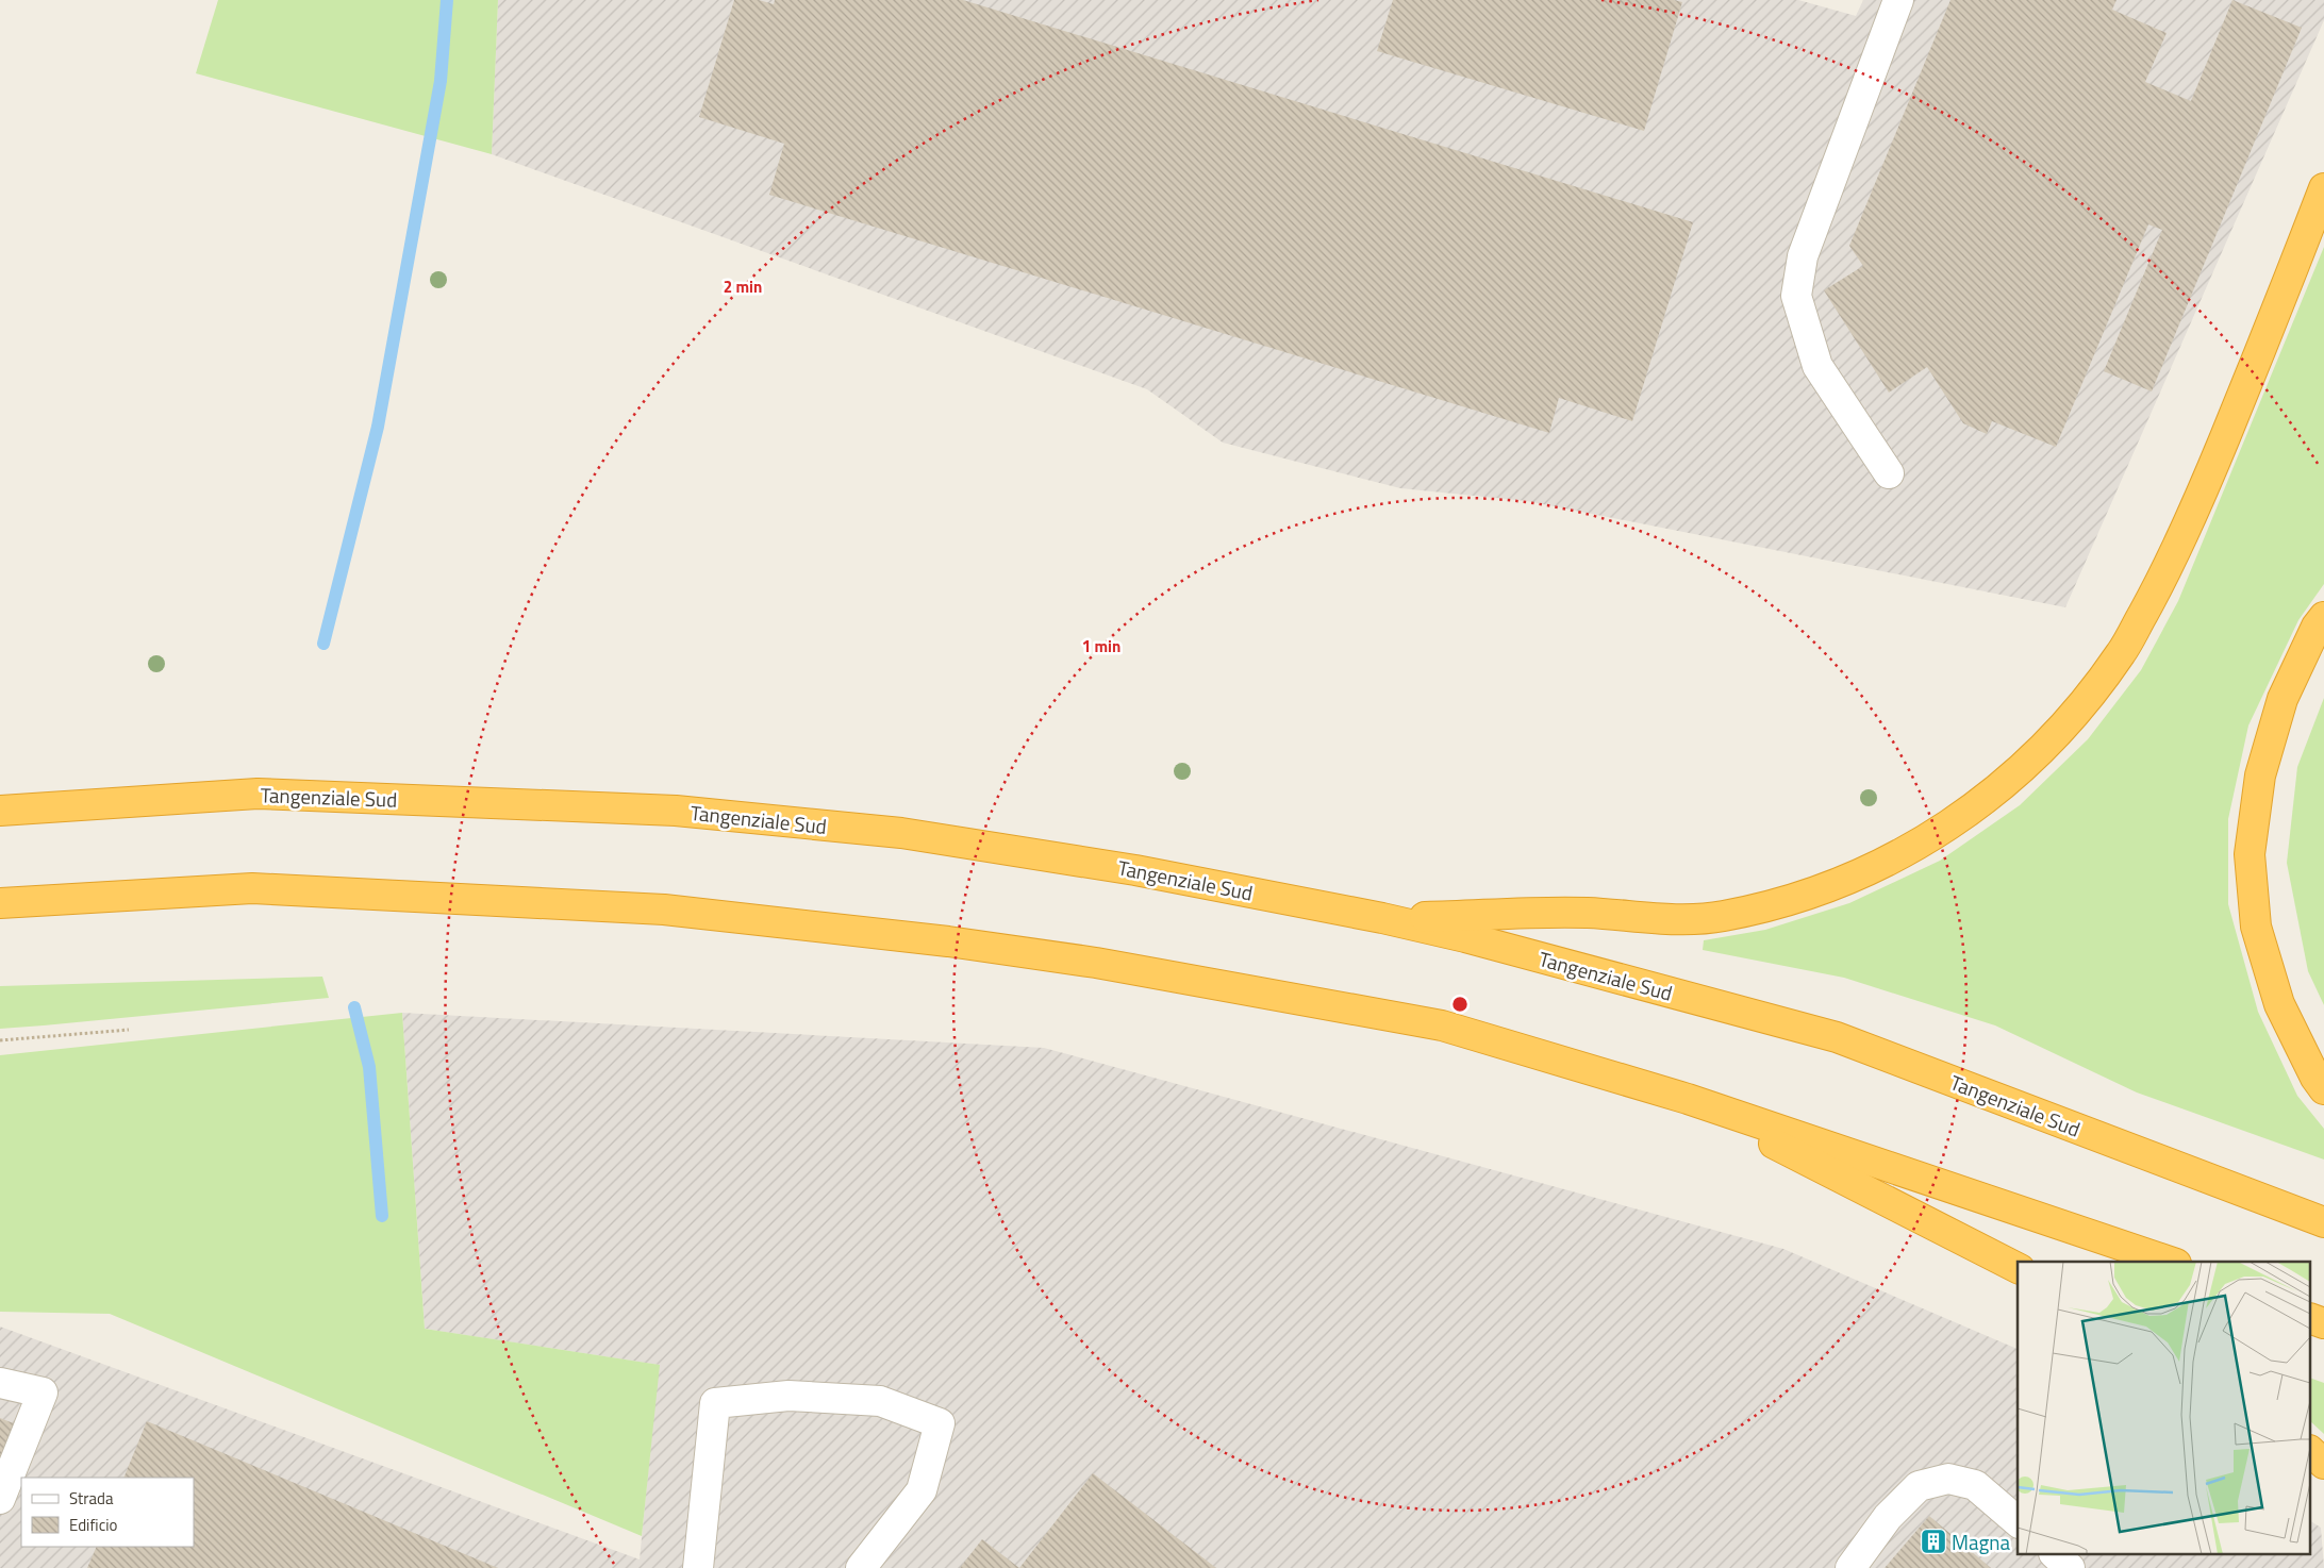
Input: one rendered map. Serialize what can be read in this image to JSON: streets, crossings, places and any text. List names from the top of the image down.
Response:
{
  "streets": {
    "highway": ["Tangenziale Sud"]
  },
  "places": {
    "building": ["Magna"]
  },
  "legend": ["Strada", "Edificio"],
  "rings": ["2 min", "1 min"]
}
